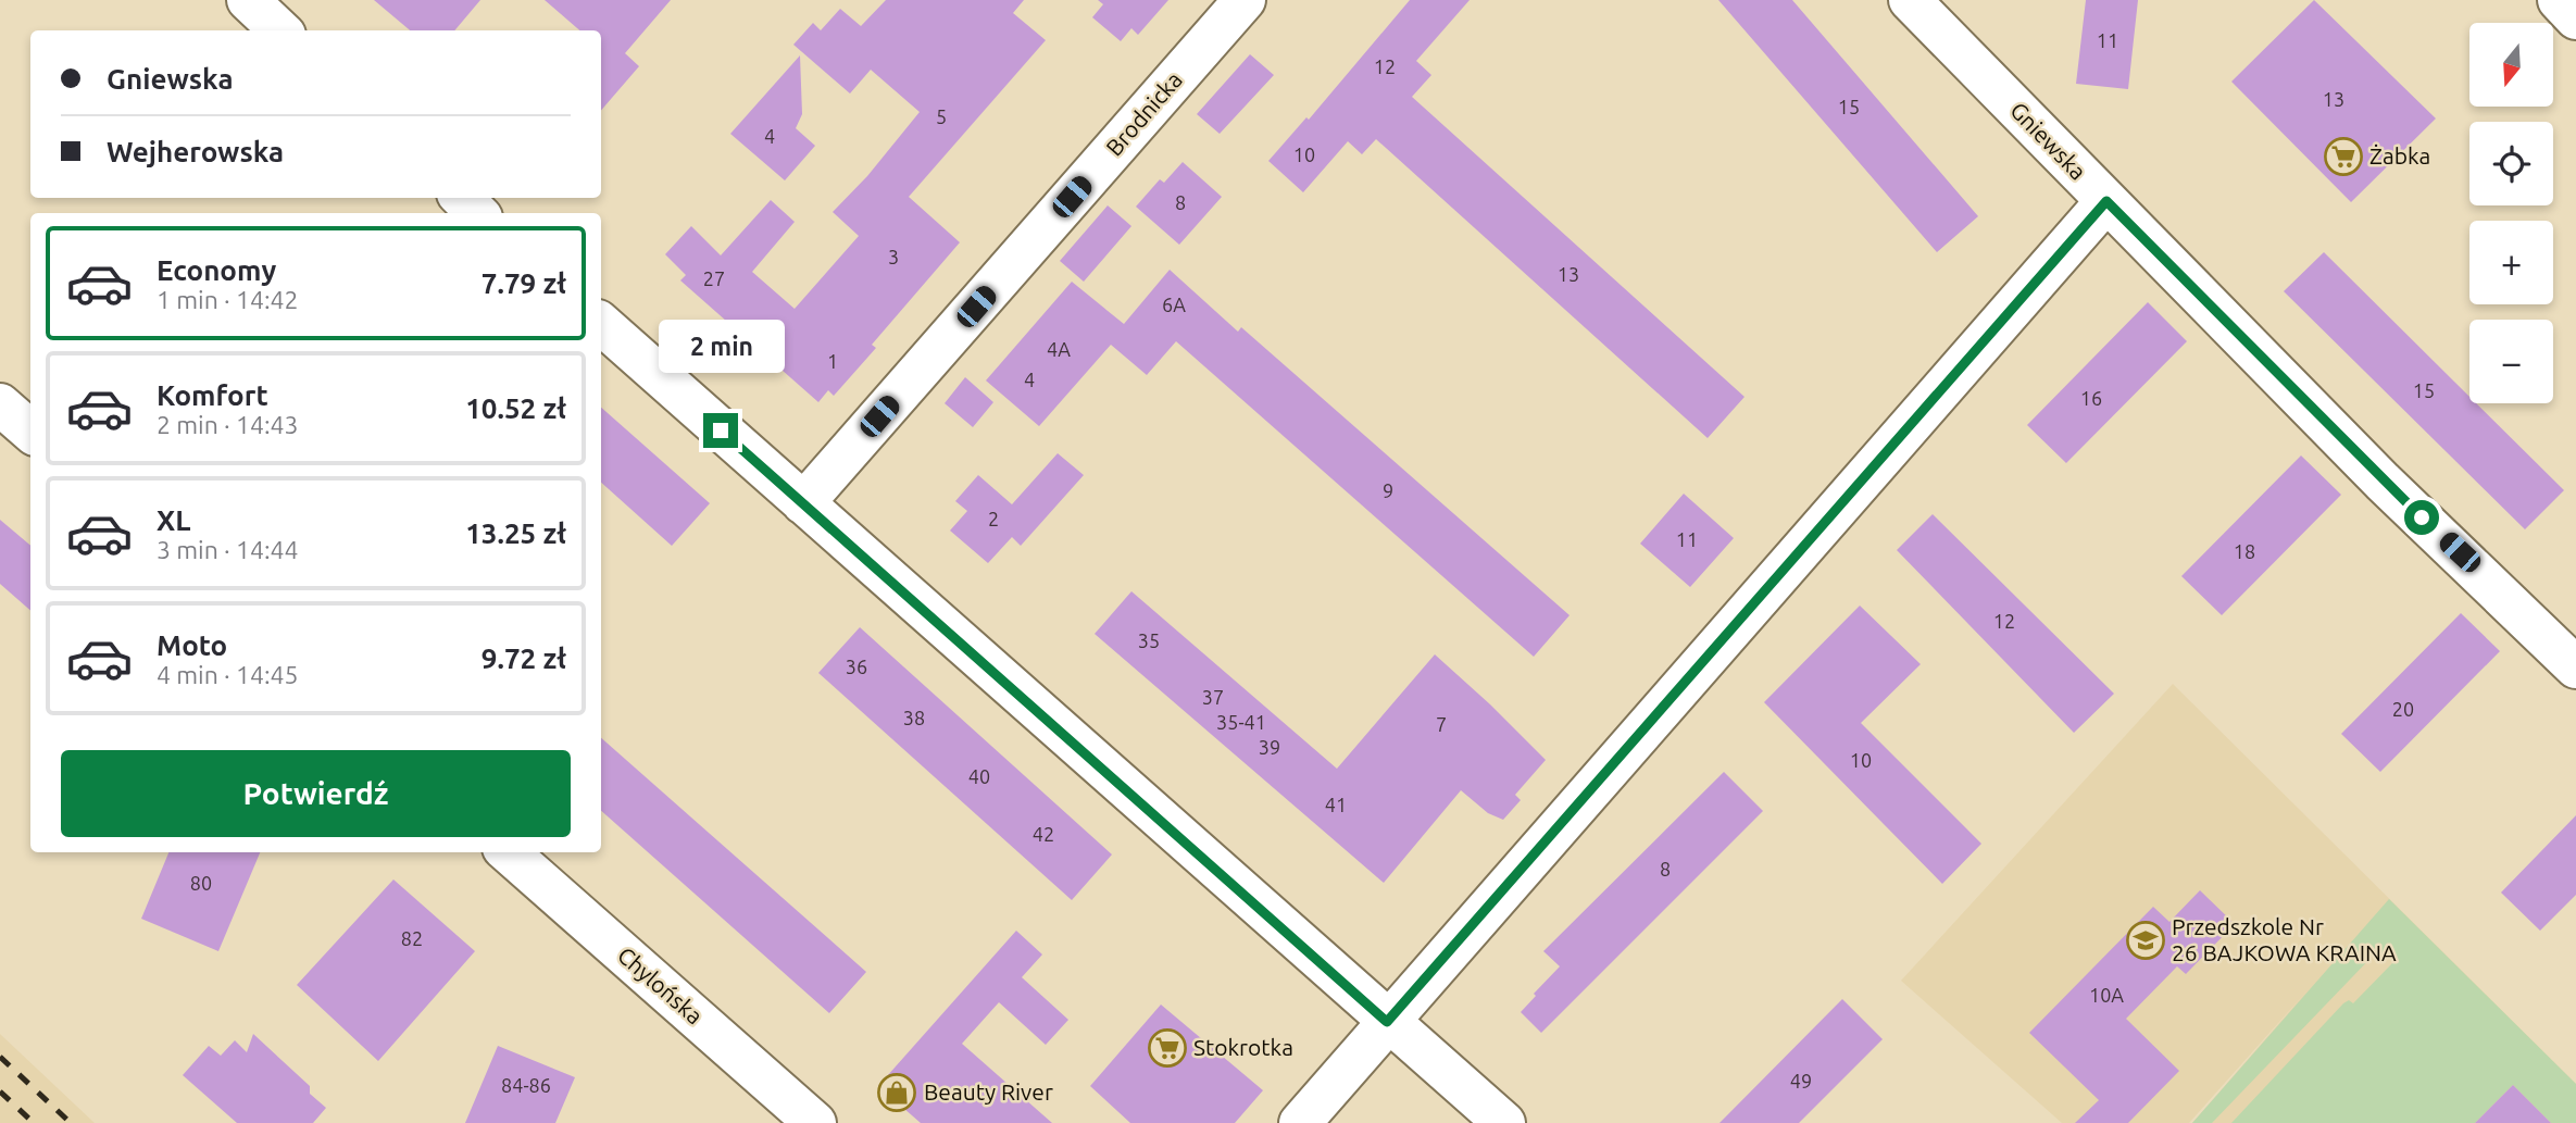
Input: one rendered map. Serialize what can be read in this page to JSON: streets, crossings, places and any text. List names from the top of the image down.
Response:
{
  "streets": {
    "street": ["Brodnicka", "Gniewska", "Chylońska"]
  },
  "places": {
    "supermarket": ["Żabka", "Stokrotka"],
    "school or university": ["Przedszkole Nr 26 BAJKOWA KRAINA"],
    "shop": ["Beauty River"]
  },
  "house_numbers": [
    "11",
    "12",
    "13",
    "15",
    "5",
    "4",
    "10",
    "8",
    "3",
    "13",
    "27",
    "6A",
    "4A",
    "1",
    "4",
    "15",
    "16",
    "9",
    "2",
    "11",
    "18",
    "12",
    "35",
    "36",
    "37",
    "20",
    "38",
    "35-41",
    "7",
    "39",
    "10",
    "40",
    "41",
    "42",
    "8",
    "80",
    "82",
    "10A",
    "49",
    "84-86"
  ],
  "north": "bottom",
  "page": {
    "map_buttons": ["+", "−"],
    "banner": ["Gniewska", "Wejherowska"],
    "list": [
      {
        "name": "Economy",
        "note": "1 min · 14:42",
        "value": "7.79 zł"
      },
      {
        "name": "Komfort",
        "note": "2 min · 14:43",
        "value": "10.52 zł"
      },
      {
        "name": "XL",
        "note": "3 min · 14:44",
        "value": "13.25 zł"
      },
      {
        "name": "Moto",
        "note": "4 min · 14:45",
        "value": "9.72 zł"
      }
    ],
    "bubble": "2 min",
    "buttons": "Potwierdź"
  }
}
